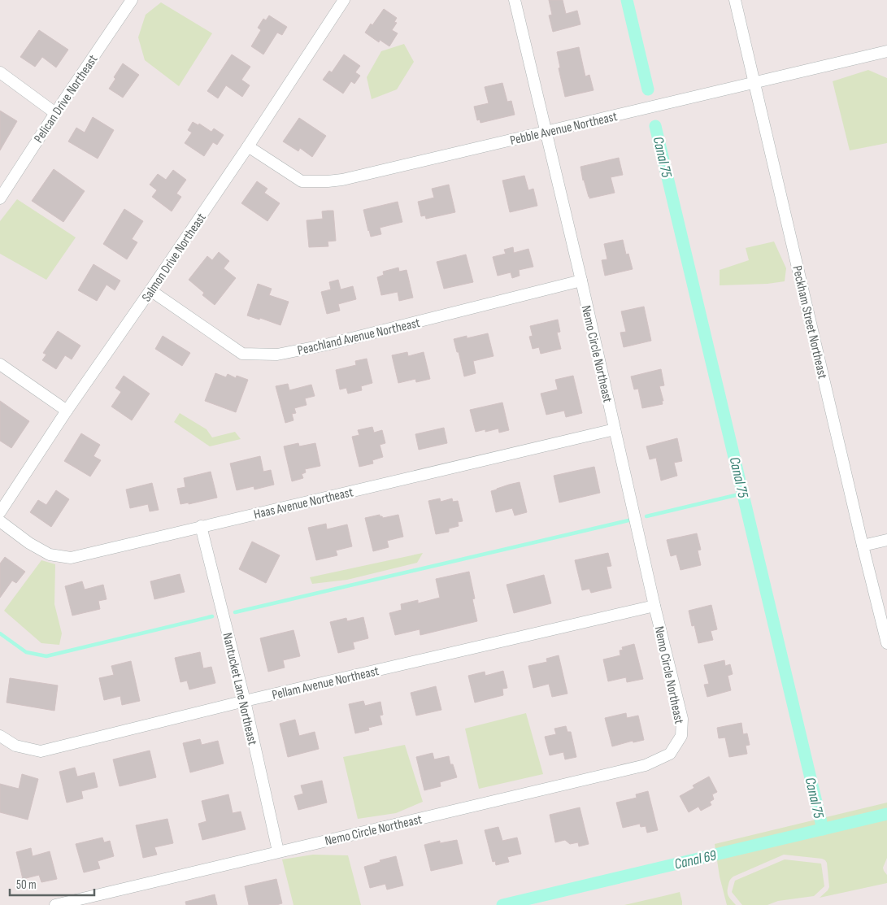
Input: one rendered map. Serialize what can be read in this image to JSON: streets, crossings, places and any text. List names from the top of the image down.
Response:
{
  "streets": {
    "street": [
      "Pelican Drive Northeast",
      "Pebble Avenue Northeast",
      "Salmon Drive Northeast",
      "Peckham Street Northeast",
      "Peachland Avenue Northeast",
      "Nemo Circle Northeast",
      "Haas Avenue Northeast",
      "Pellam Avenue Northeast",
      "Nantucket Lane Northeast"
    ]
  },
  "crossings": [
    ["Pebble Avenue Northeast", "Salmon Drive Northeast"],
    ["Pebble Avenue Northeast", "Peckham Street Northeast"],
    ["Pebble Avenue Northeast", "Nemo Circle Northeast"],
    ["Salmon Drive Northeast", "Peachland Avenue Northeast"],
    ["Peachland Avenue Northeast", "Nemo Circle Northeast"],
    ["Nemo Circle Northeast", "Haas Avenue Northeast"],
    ["Nemo Circle Northeast", "Pellam Avenue Northeast"],
    ["Nemo Circle Northeast", "Nantucket Lane Northeast"],
    ["Haas Avenue Northeast", "Nantucket Lane Northeast"],
    ["Pellam Avenue Northeast", "Nantucket Lane Northeast"]
  ],
  "water": ["Canal 75", "Canal 69"],
  "scale_bar": "50 m"
}
